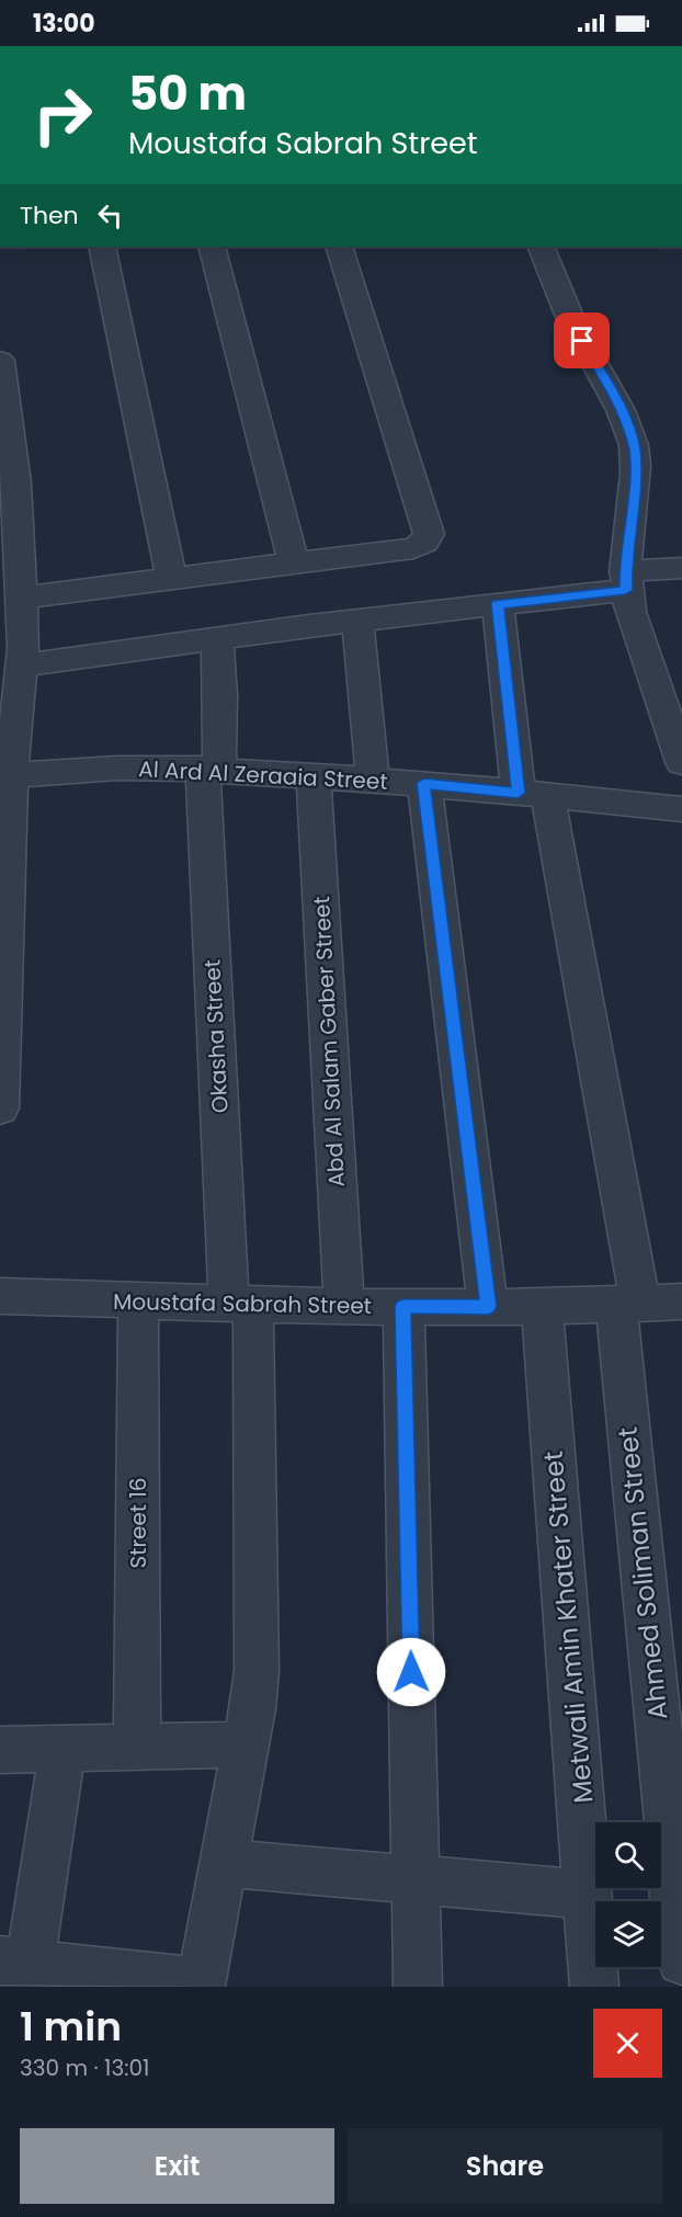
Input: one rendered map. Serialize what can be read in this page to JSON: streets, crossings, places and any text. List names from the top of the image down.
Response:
{
  "streets": {
    "street": [
      "Al Ard Al Zeraaia Street",
      "Okasha Street",
      "Abd Al Salam Gaber Street",
      "Moustafa Sabrah Street",
      "Street 16",
      "Ahmed Soliman Street",
      "Metwali Amin Khater Street"
    ]
  },
  "crossings": [
    ["Al Ard Al Zeraaia Street", "Okasha Street"],
    ["Al Ard Al Zeraaia Street", "Abd Al Salam Gaber Street"],
    ["Al Ard Al Zeraaia Street", "Ahmed Soliman Street"],
    ["Okasha Street", "Moustafa Sabrah Street"],
    ["Abd Al Salam Gaber Street", "Moustafa Sabrah Street"],
    ["Moustafa Sabrah Street", "Street 16"],
    ["Moustafa Sabrah Street", "Ahmed Soliman Street"],
    ["Moustafa Sabrah Street", "Metwali Amin Khater Street"]
  ],
  "page": {
    "status": "13:00",
    "turn": ["50 m", "Moustafa Sabrah Street"],
    "then": "Then",
    "heading": ["1 min", "330 m · 13:01"],
    "buttons": ["Exit", "Share"]
  }
}
